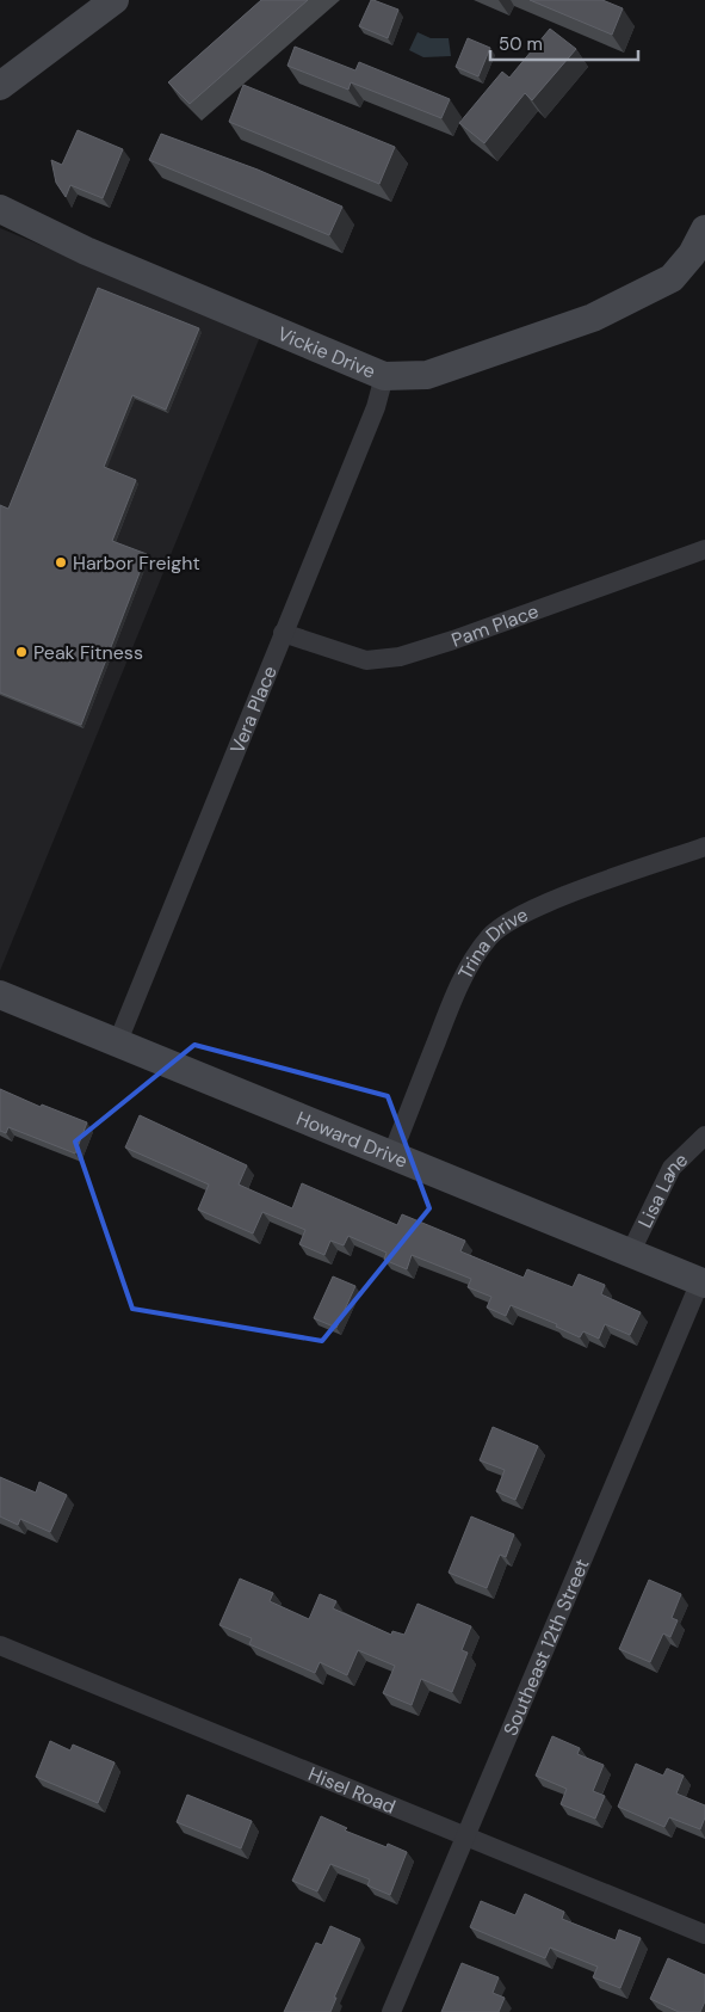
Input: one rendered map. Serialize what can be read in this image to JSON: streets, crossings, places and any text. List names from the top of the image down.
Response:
{
  "streets": {
    "street": [
      "Vickie Drive",
      "Pam Place",
      "Vera Place",
      "Trina Drive",
      "Howard Drive",
      "Lisa Lane",
      "Southeast 12th Street",
      "Hisel Road"
    ]
  },
  "crossings": [
    ["Vickie Drive", "Vera Place"],
    ["Pam Place", "Vera Place"],
    ["Vera Place", "Howard Drive"],
    ["Trina Drive", "Howard Drive"],
    ["Howard Drive", "Lisa Lane"],
    ["Howard Drive", "Southeast 12th Street"],
    ["Southeast 12th Street", "Hisel Road"]
  ],
  "places": ["Harbor Freight", "Peak Fitness"],
  "scale_bar": "50 m"
}
